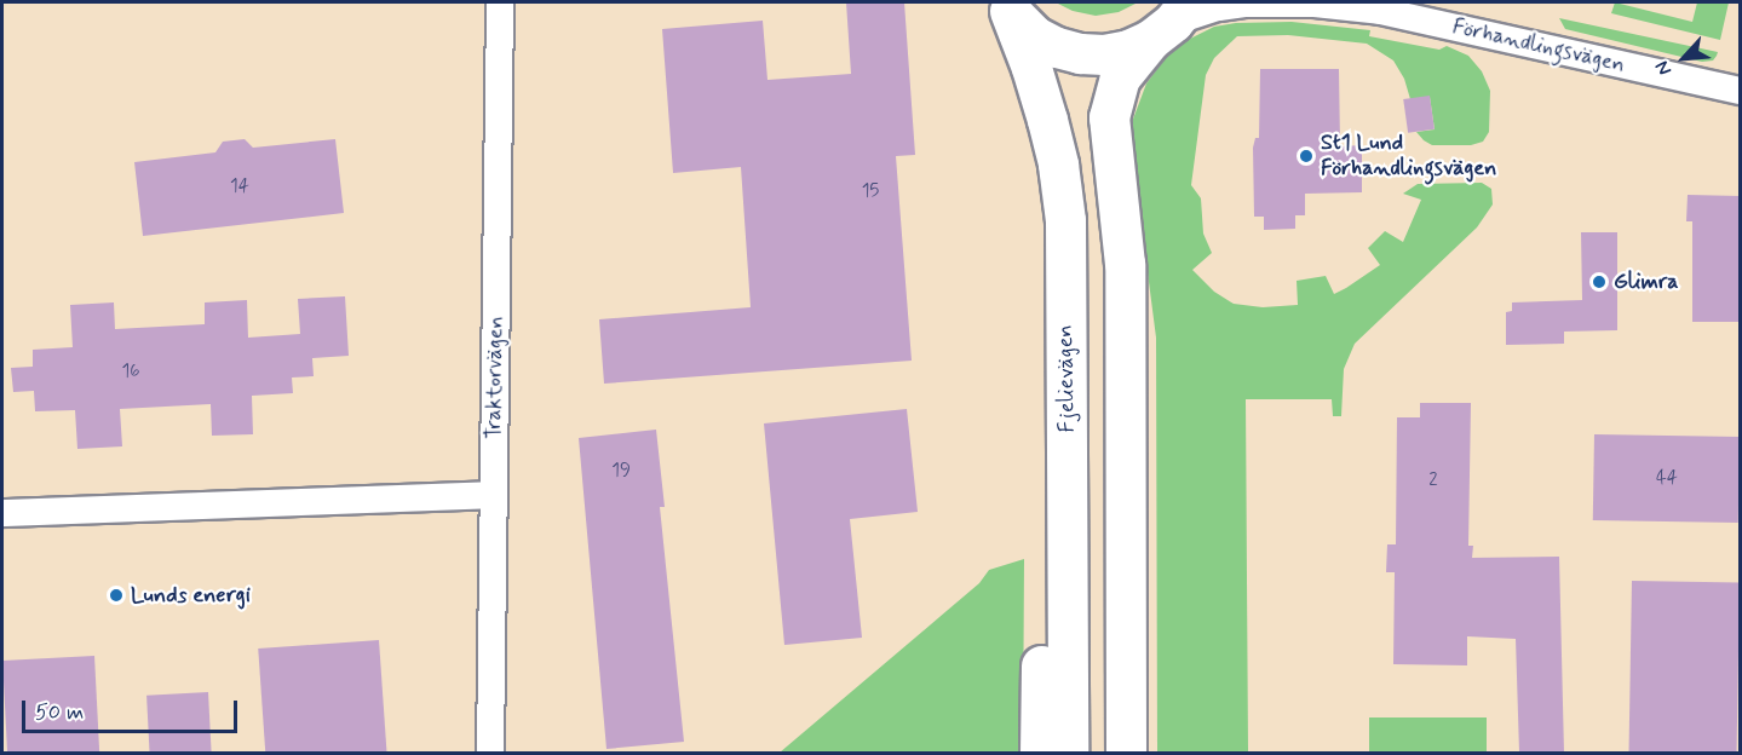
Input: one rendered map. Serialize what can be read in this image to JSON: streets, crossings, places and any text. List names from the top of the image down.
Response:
{
  "streets": {
    "main road": ["Fjelievägen"],
    "street": ["Förhandlingsvägen", "Traktorvägen"]
  },
  "crossings": [
    ["Förhandlingsvägen", "Fjelievägen"]
  ],
  "places": ["St1 Lund Förhandlingsvägen", "Glimra", "Lunds energi"],
  "house_numbers": [
    "14",
    "15",
    "16",
    "19",
    "44",
    "2"
  ],
  "scale_bar": "50 m",
  "north": "bottom left"
}
